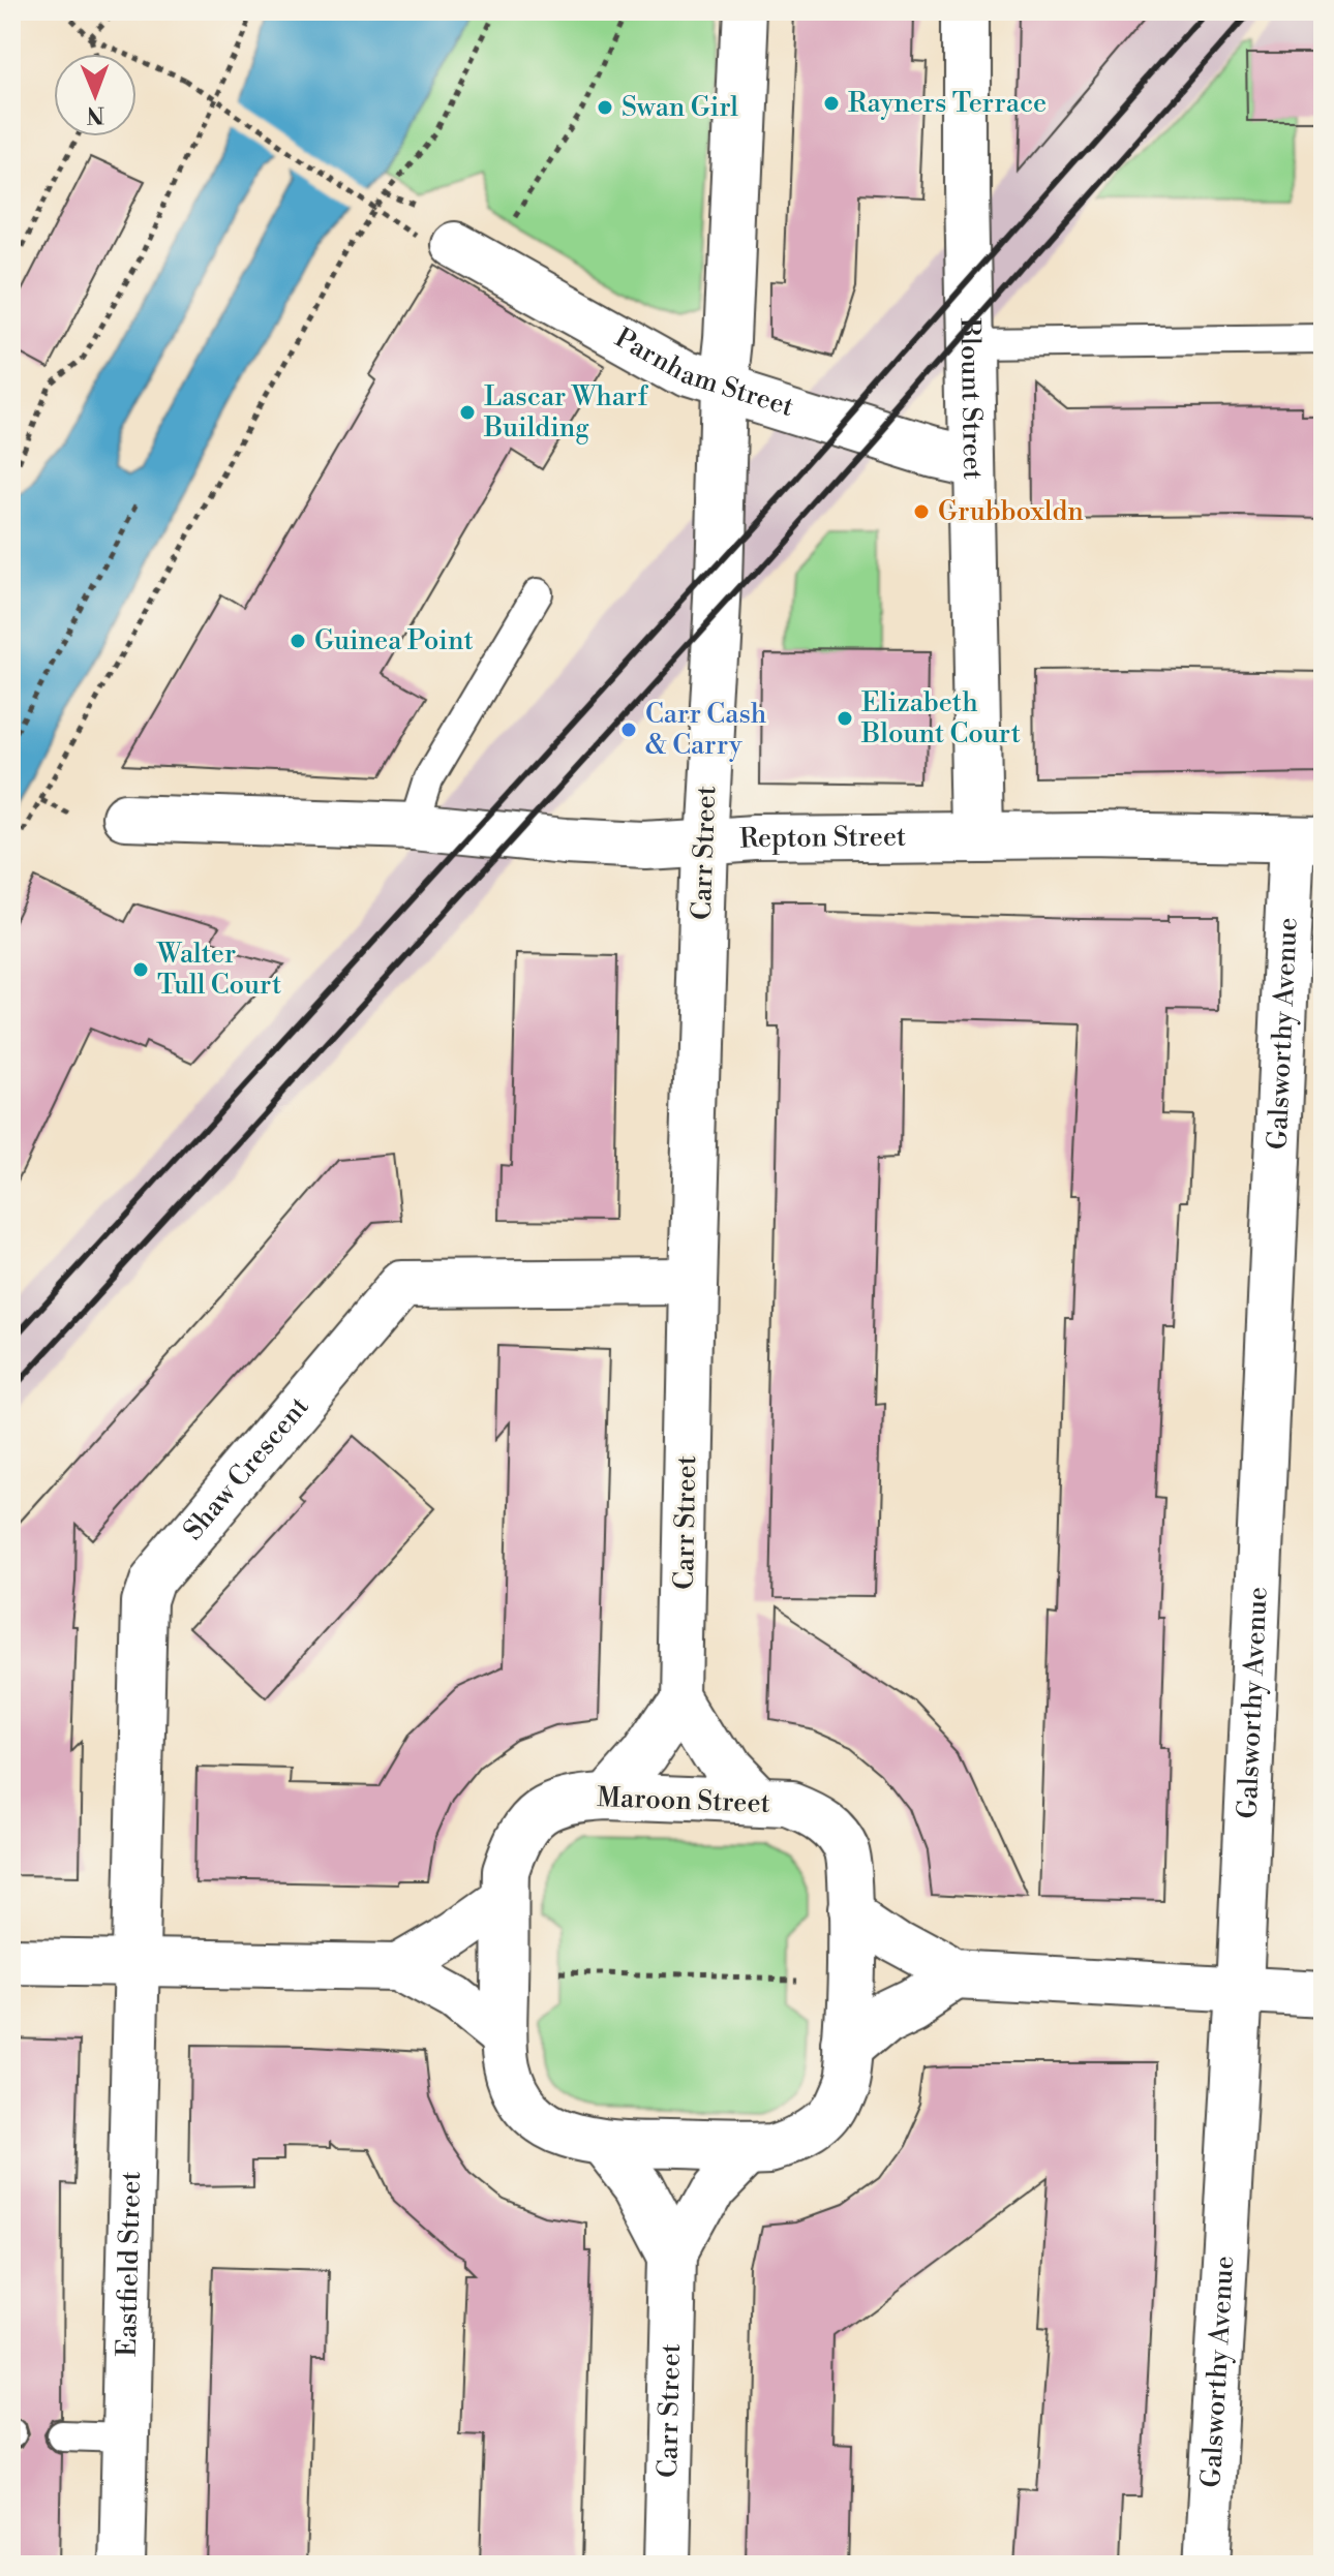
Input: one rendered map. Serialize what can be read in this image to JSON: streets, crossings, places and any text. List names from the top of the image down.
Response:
{
  "streets": {
    "street": [
      "Parnham Street",
      "Blount Street",
      "Repton Street",
      "Carr Street",
      "Galsworthy Avenue",
      "Shaw Crescent",
      "Maroon Street",
      "Eastfield Street"
    ]
  },
  "crossings": [
    ["Parnham Street", "Blount Street"],
    ["Parnham Street", "Carr Street"],
    ["Blount Street", "Repton Street"],
    ["Repton Street", "Carr Street"],
    ["Repton Street", "Galsworthy Avenue"],
    ["Carr Street", "Shaw Crescent"],
    ["Carr Street", "Maroon Street"],
    ["Shaw Crescent", "Eastfield Street"]
  ],
  "places": [
    "Rayners Terrace",
    "Swan Girl",
    "Lascar Wharf Building",
    "Grubboxldn",
    "Guinea Point",
    "Elizabeth Blount Court",
    "Carr Cash & Carry",
    "Walter Tull Court"
  ],
  "north": "bottom"
}
